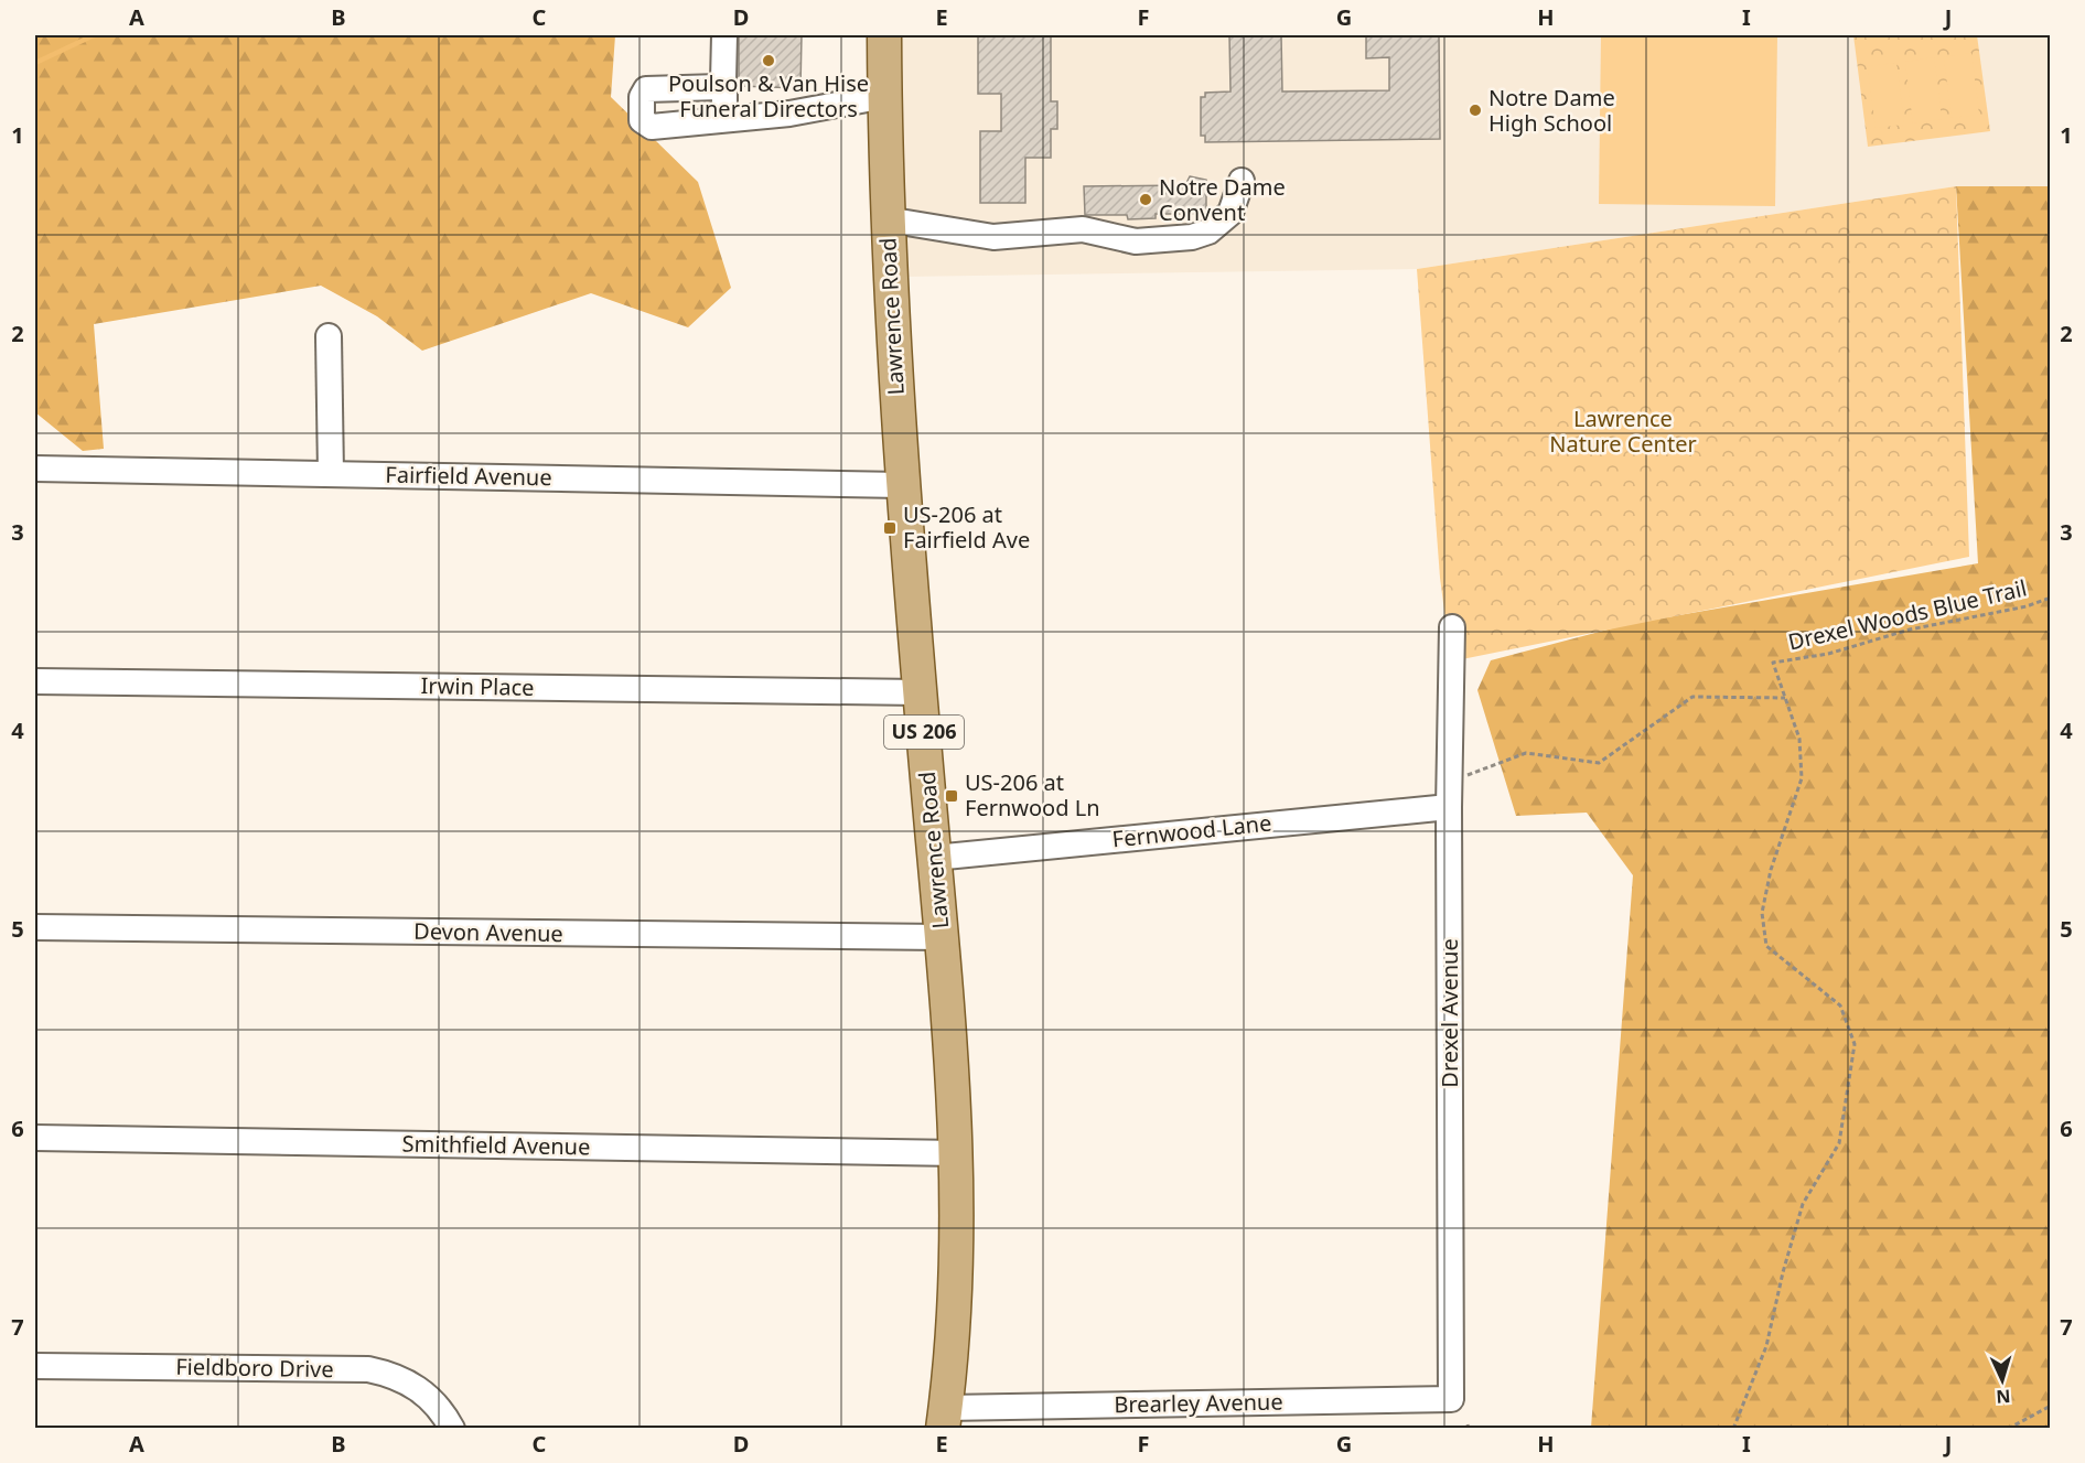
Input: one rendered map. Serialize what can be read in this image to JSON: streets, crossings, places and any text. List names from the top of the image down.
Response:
{
  "streets": {
    "main road": ["Lawrence Road", "US 206"],
    "street": [
      "Fairfield Avenue",
      "Irwin Place",
      "Fernwood Lane",
      "Devon Avenue",
      "Drexel Avenue",
      "Smithfield Avenue",
      "Fieldboro Drive",
      "Brearley Avenue"
    ],
    "path": ["Drexel Woods Blue Trail"]
  },
  "crossings": [
    ["Lawrence Road", "Fairfield Avenue"],
    ["Lawrence Road", "Irwin Place"],
    ["Lawrence Road", "Fernwood Lane"],
    ["Lawrence Road", "Devon Avenue"],
    ["Lawrence Road", "Smithfield Avenue"],
    ["Lawrence Road", "Brearley Avenue"],
    ["Fernwood Lane", "Drexel Avenue"],
    ["Drexel Avenue", "Brearley Avenue"]
  ],
  "parks": ["Lawrence Nature Center"],
  "places": {
    "other": ["Poulson & Van Hise Funeral Directors", "Notre Dame High School", "Notre Dame Convent"],
    "transit": ["US-206 at Fairfield Ave", "US-206 at Fernwood Ln"]
  },
  "north": "bottom",
  "grid": {
    "columns": [
      "A",
      "B",
      "C",
      "D",
      "E",
      "F",
      "G",
      "H",
      "I",
      "J"
    ],
    "rows": [
      "1",
      "2",
      "3",
      "4",
      "5",
      "6",
      "7"
    ]
  }
}
